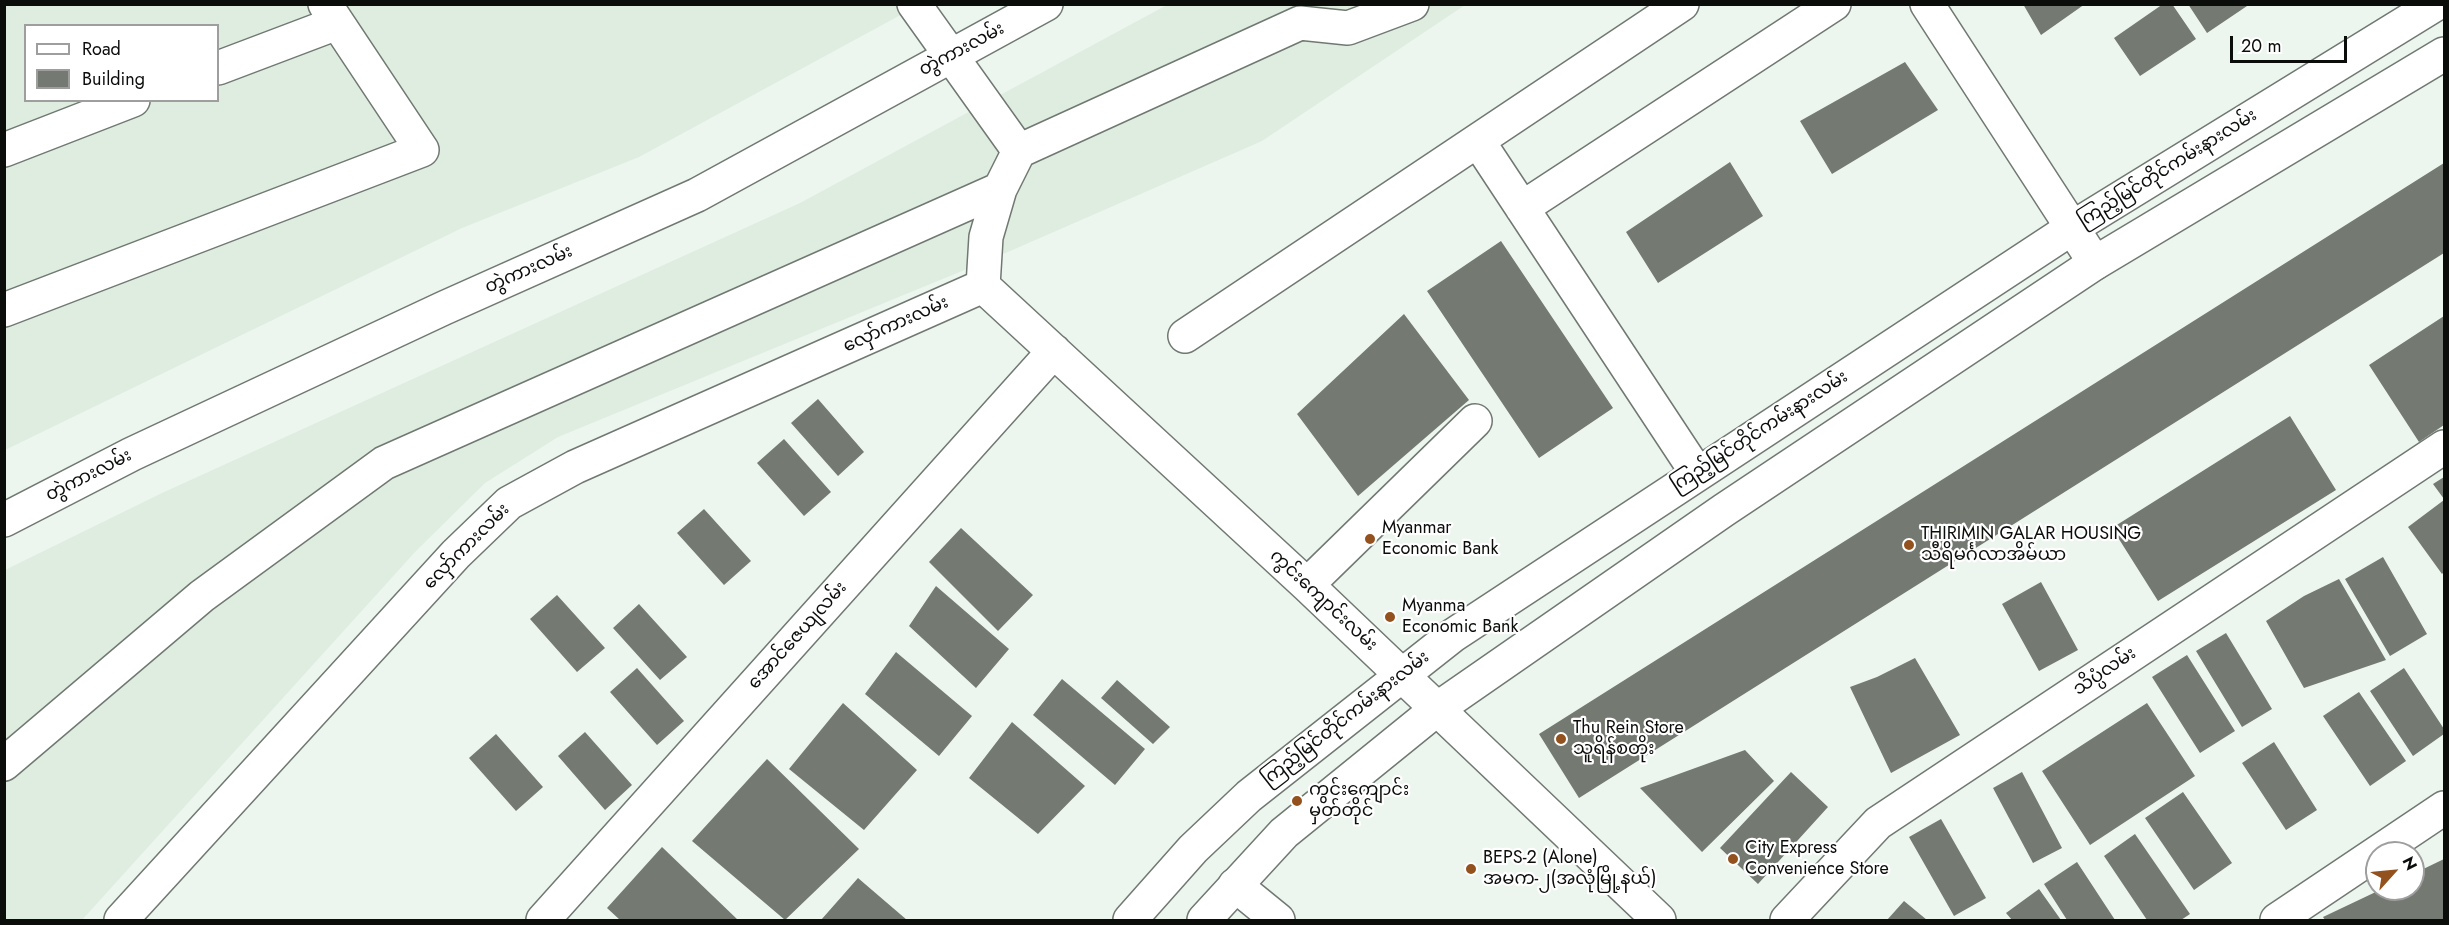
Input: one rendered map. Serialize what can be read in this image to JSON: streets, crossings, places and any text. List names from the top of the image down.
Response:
{
  "streets": {
    "street": [
      "တွဲကားလမ်း",
      "ကြည့်မြင်တိုင်ကမ်းနားလမ်း",
      "လှော်ကားလမ်း",
      "ကွင်းကျောင်းလမ်း",
      "အောင်ဇေယျလမ်း",
      "သိပ္ပံလမ်း"
    ]
  },
  "crossings": [
    ["ကြည့်မြင်တိုင်ကမ်းနားလမ်း", "ကွင်းကျောင်းလမ်း"],
    ["လှော်ကားလမ်း", "ကွင်းကျောင်းလမ်း"],
    ["ကွင်းကျောင်းလမ်း", "အောင်ဇေယျလမ်း"]
  ],
  "places": [
    "Myanmar Economic Bank",
    "THIRIMIN GALAR HOUSING သီရိမင်္ဂလာအိမ်ယာ",
    "Myanma Economic Bank",
    "Thu Rein Store သူရိန်စတိုး",
    "ကွင်းကျောင်း မှတ်တိုင်",
    "City Express Convenience Store",
    "BEPS-2 (Alone) အမက-၂(အလုံမြို့နယ်)"
  ],
  "legend": ["Road", "Building"],
  "scale_bar": "20 m",
  "north": "top right"
}
